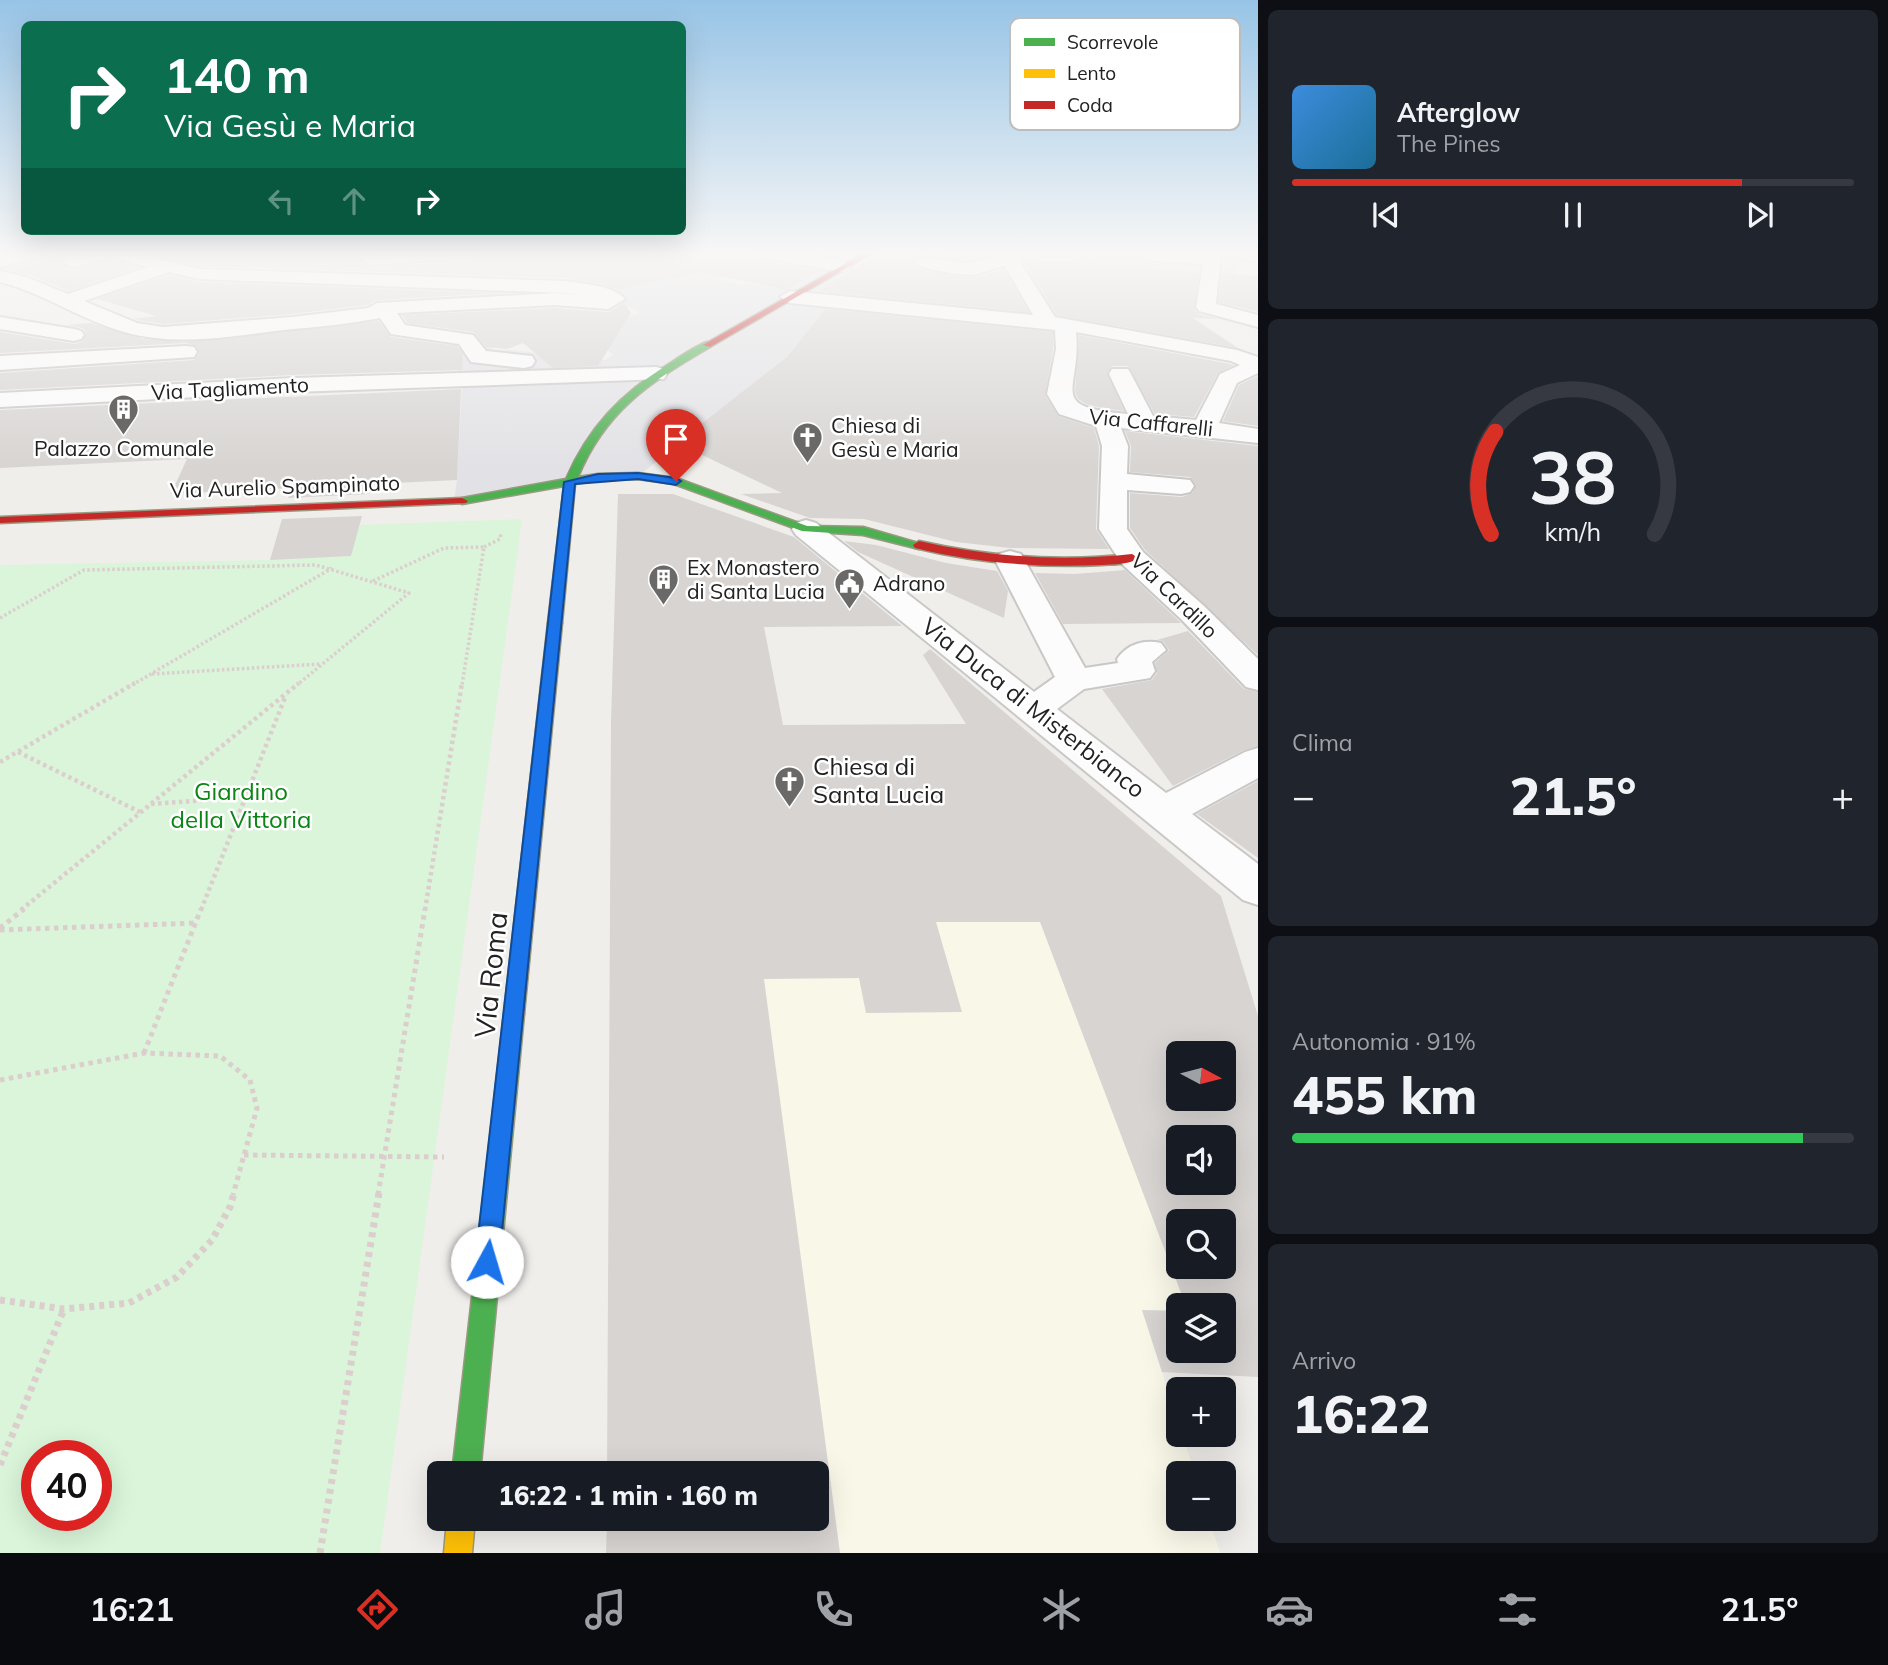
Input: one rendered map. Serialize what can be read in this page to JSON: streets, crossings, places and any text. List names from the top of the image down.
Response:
{
  "streets": {
    "street": [
      "Via Tagliamento",
      "Via Caffarelli",
      "Via Aurelio Spampinato",
      "Via Cardillo",
      "Via Duca di Misterbianco",
      "Via Roma"
    ]
  },
  "crossings": [
    ["Via Caffarelli", "Via Cardillo"],
    ["Via Aurelio Spampinato", "Via Cardillo"],
    ["Via Aurelio Spampinato", "Via Duca di Misterbianco"],
    ["Via Aurelio Spampinato", "Via Roma"]
  ],
  "parks": ["Giardino della Vittoria"],
  "places": {
    "building": ["Palazzo Comunale", "Ex Monastero di Santa Lucia"],
    "church": ["Chiesa di Gesù e Maria", "Chiesa di Santa Lucia"],
    "public building": ["Adrano"]
  },
  "legend": ["Scorrevole", "Lento", "Coda"],
  "north": "right",
  "page": {
    "turn": ["140 m", "Via Gesù e Maria"],
    "song": ["Afterglow", "The Pines"],
    "tile": [
      "Clima",
      ["Autonomia · 91%", "455 km"],
      ["Arrivo", "16:22"]
    ],
    "heat": ["−", "21.5°", "+"],
    "map_buttons": ["+", "−"],
    "limit": "40",
    "trip": "16:22 · 1 min · 160 m",
    "tabs": ["16:21", "21.5°"],
    "gauge": ["38", "km/h"]
  }
}
